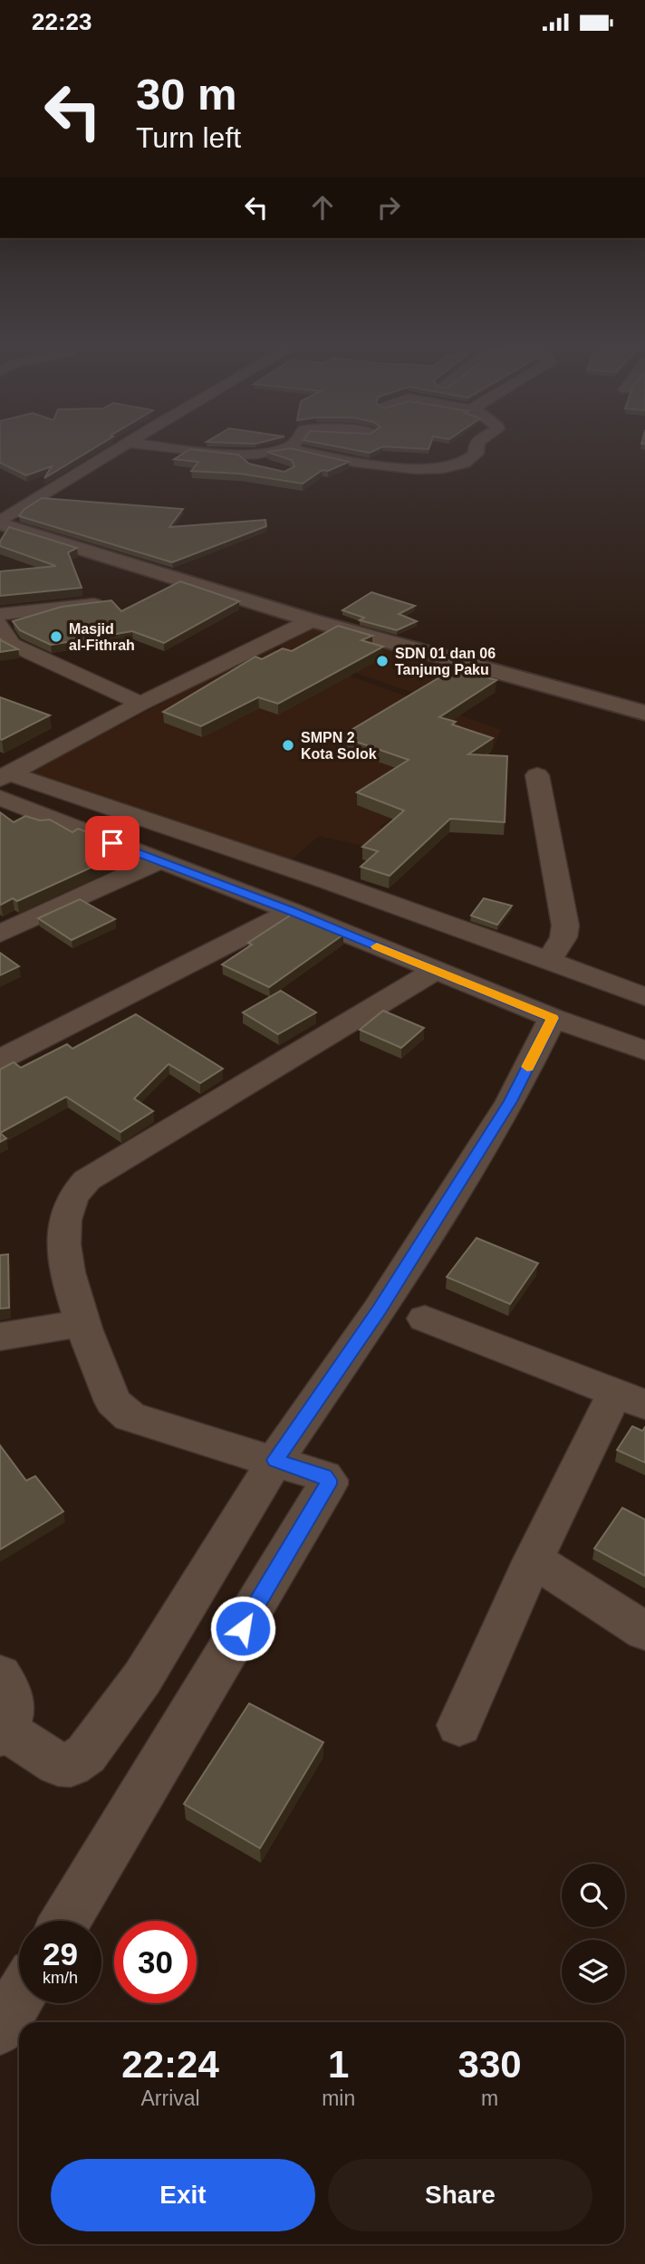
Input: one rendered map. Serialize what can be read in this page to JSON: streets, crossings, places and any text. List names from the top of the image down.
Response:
{
  "places": ["Masjid al-Fithrah", "SDN 01 dan 06 Tanjung Paku", "SMPN 2 Kota Solok"],
  "page": {
    "status": "22:23",
    "turn": ["30 m", "Turn left"],
    "speed": "29 km/h",
    "limit": "30",
    "eta": [
      "22:24",
      "Arrival",
      "1",
      "min",
      "330",
      "m"
    ],
    "buttons": ["Exit", "Share"]
  }
}
